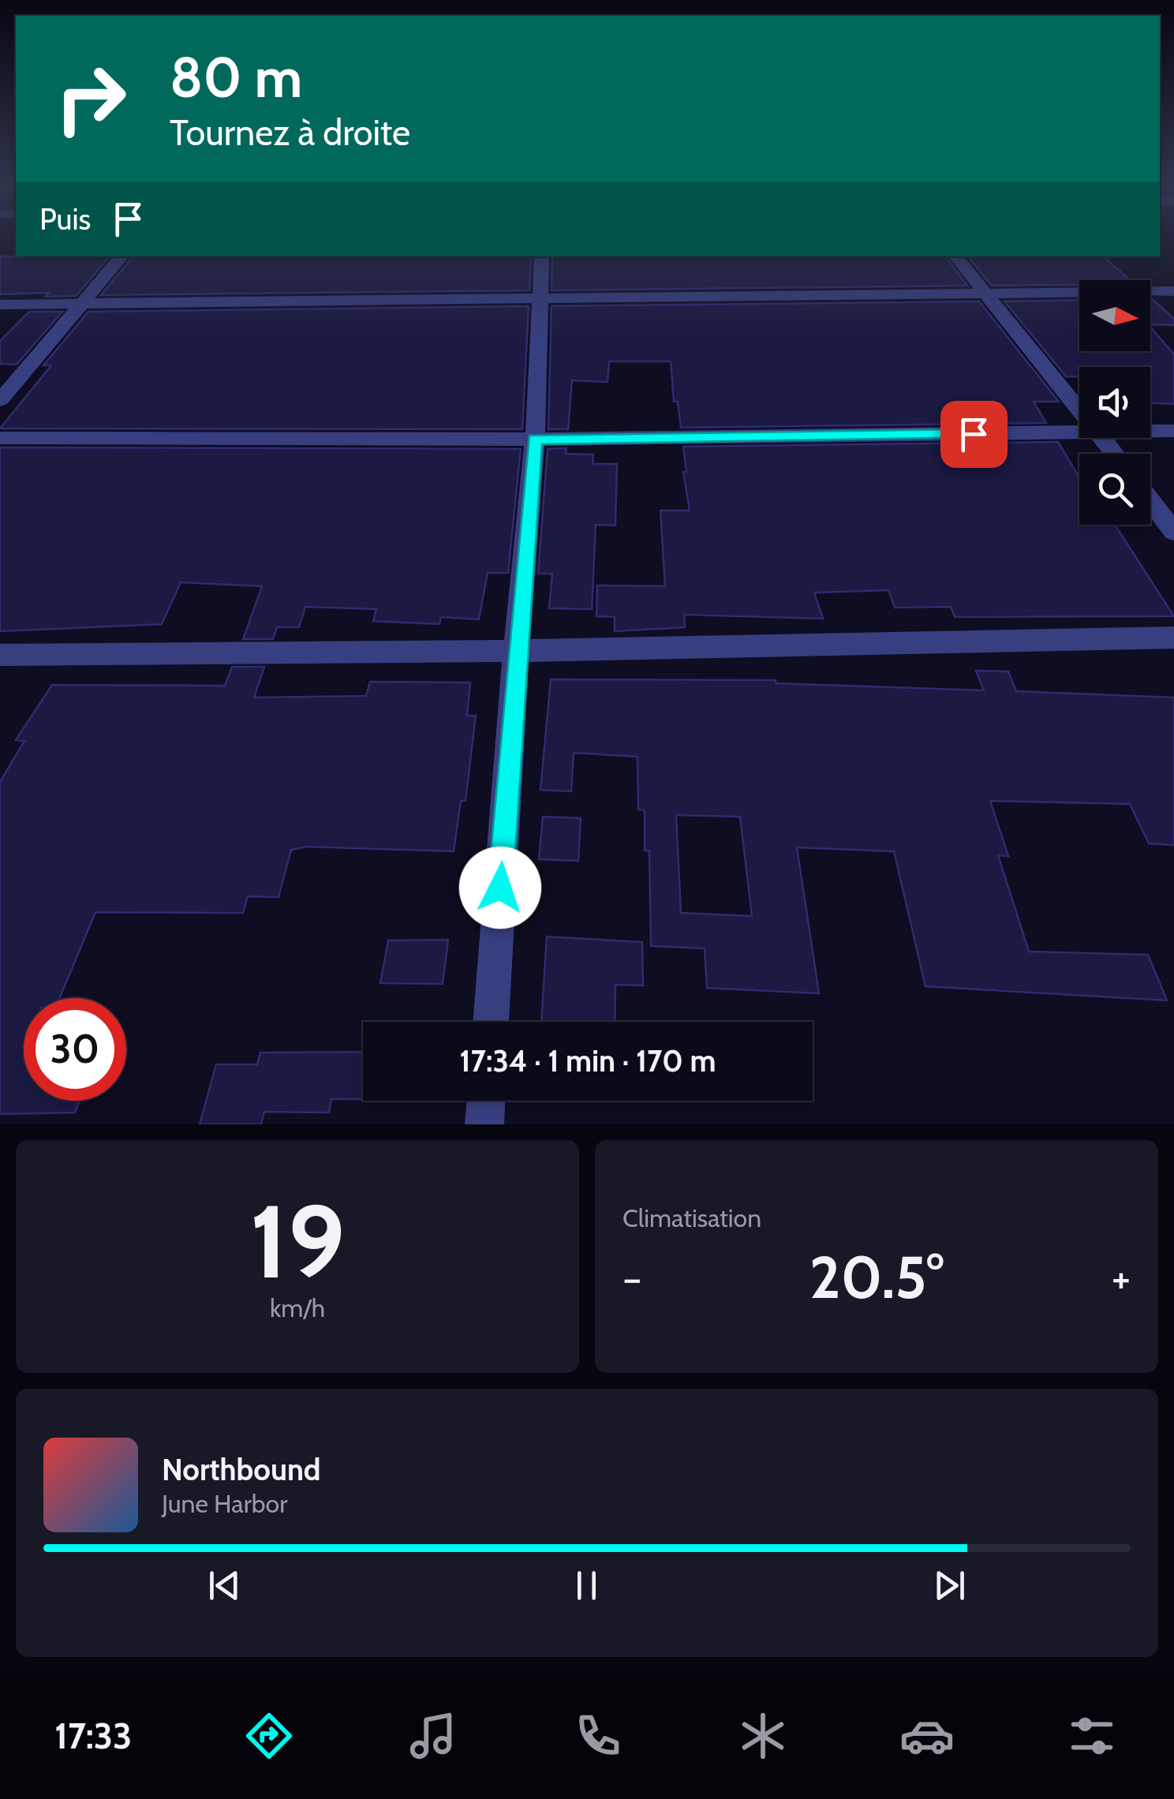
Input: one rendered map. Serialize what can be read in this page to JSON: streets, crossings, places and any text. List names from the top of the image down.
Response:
{
  "north": "right",
  "page": {
    "turn": ["80 m", "Tournez à droite"],
    "then": "Puis",
    "limit": "30",
    "trip": "17:34 · 1 min · 170 m",
    "tile": [
      ["19", "km/h"],
      "Climatisation"
    ],
    "heat": ["−", "20.5°", "+"],
    "song": ["Northbound", "June Harbor"],
    "tabs": "17:33"
  }
}
